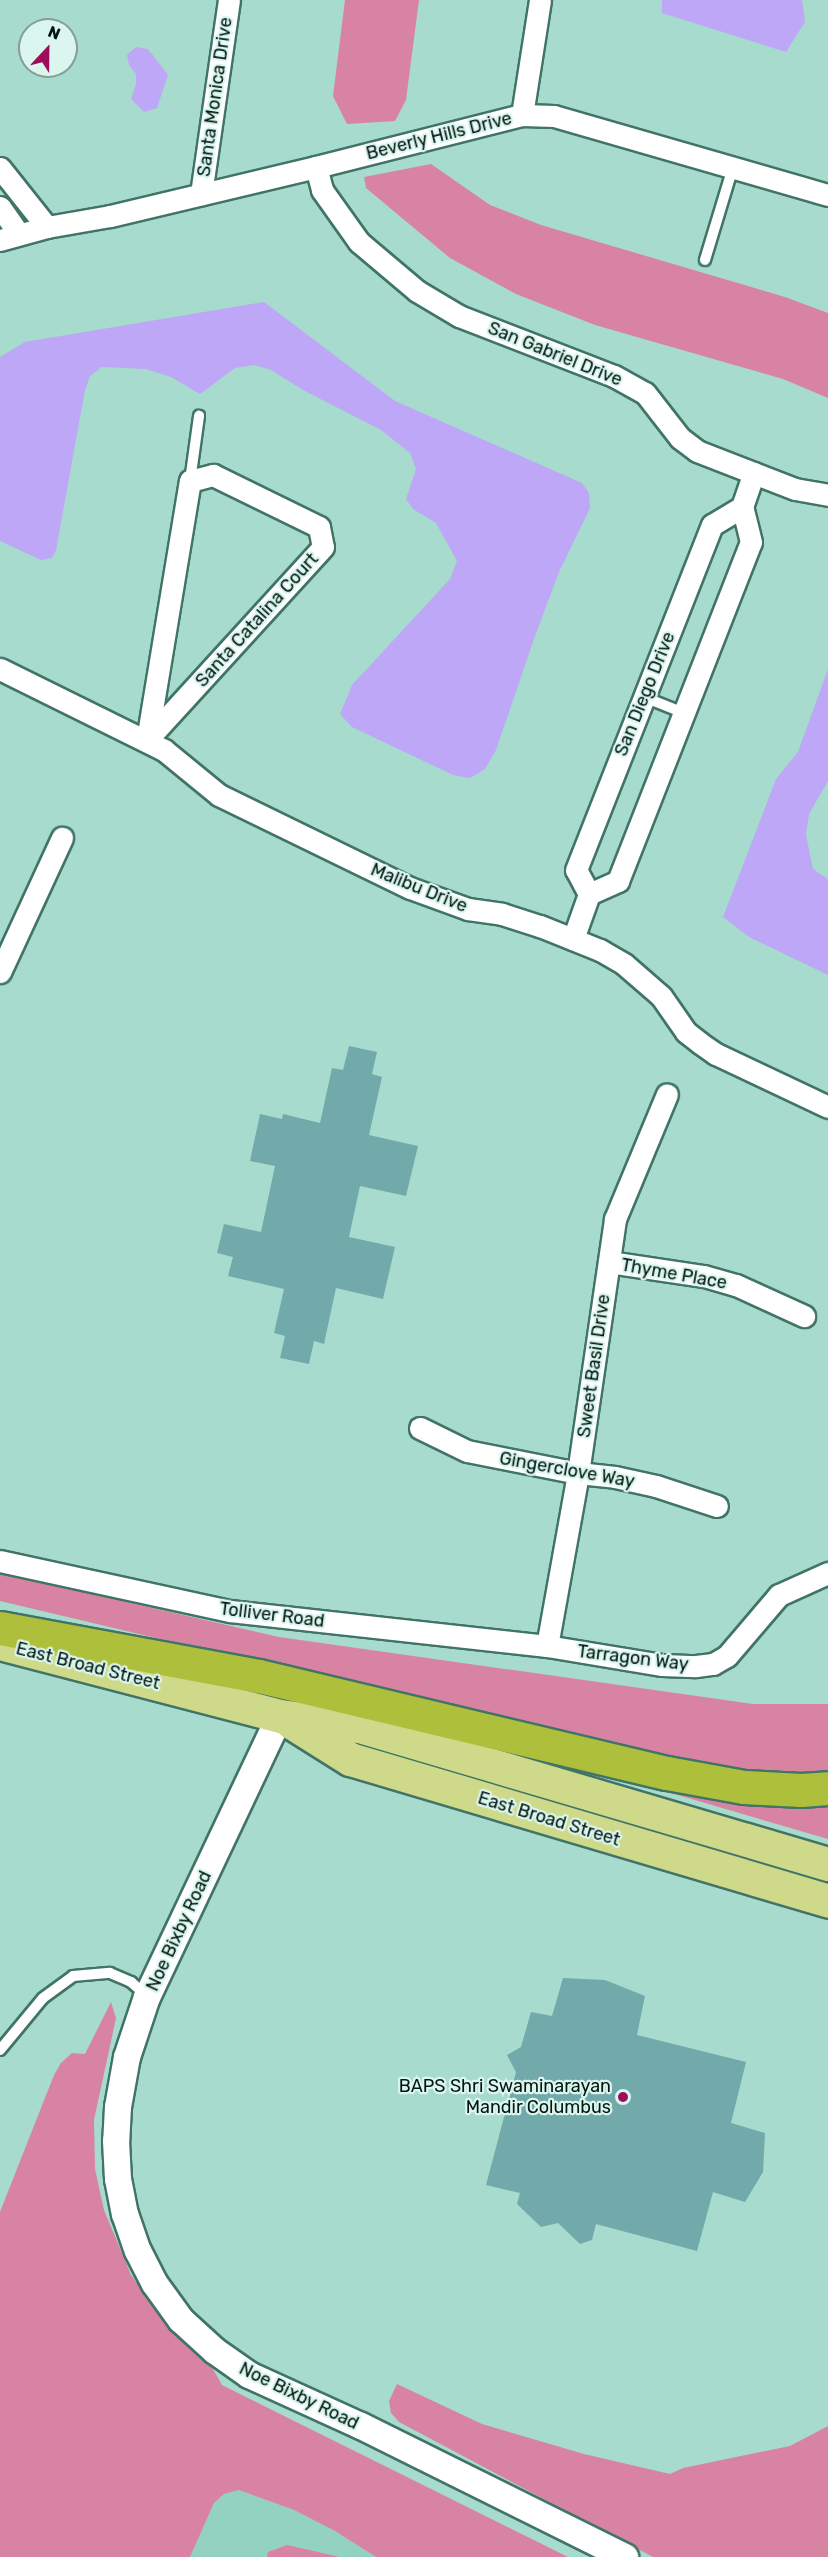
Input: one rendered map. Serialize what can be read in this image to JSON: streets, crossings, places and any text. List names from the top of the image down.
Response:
{
  "streets": {
    "main road": ["East Broad Street"],
    "street": [
      "Santa Monica Drive",
      "Beverly Hills Drive",
      "San Gabriel Drive",
      "Santa Catalina Court",
      "San Diego Drive",
      "Malibu Drive",
      "Thyme Place",
      "Sweet Basil Drive",
      "Gingerclove Way",
      "Tolliver Road",
      "Tarragon Way",
      "Noe Bixby Road"
    ]
  },
  "crossings": [
    ["Santa Monica Drive", "Beverly Hills Drive"],
    ["Beverly Hills Drive", "San Gabriel Drive"],
    ["Santa Catalina Court", "Malibu Drive"],
    ["Thyme Place", "Sweet Basil Drive"],
    ["Sweet Basil Drive", "Gingerclove Way"],
    ["Sweet Basil Drive", "Tolliver Road"],
    ["Sweet Basil Drive", "Tarragon Way"],
    ["Tolliver Road", "Tarragon Way"],
    ["East Broad Street", "Noe Bixby Road"]
  ],
  "places": ["BAPS Shri Swaminarayan Mandir Columbus"],
  "north": "top"
}
